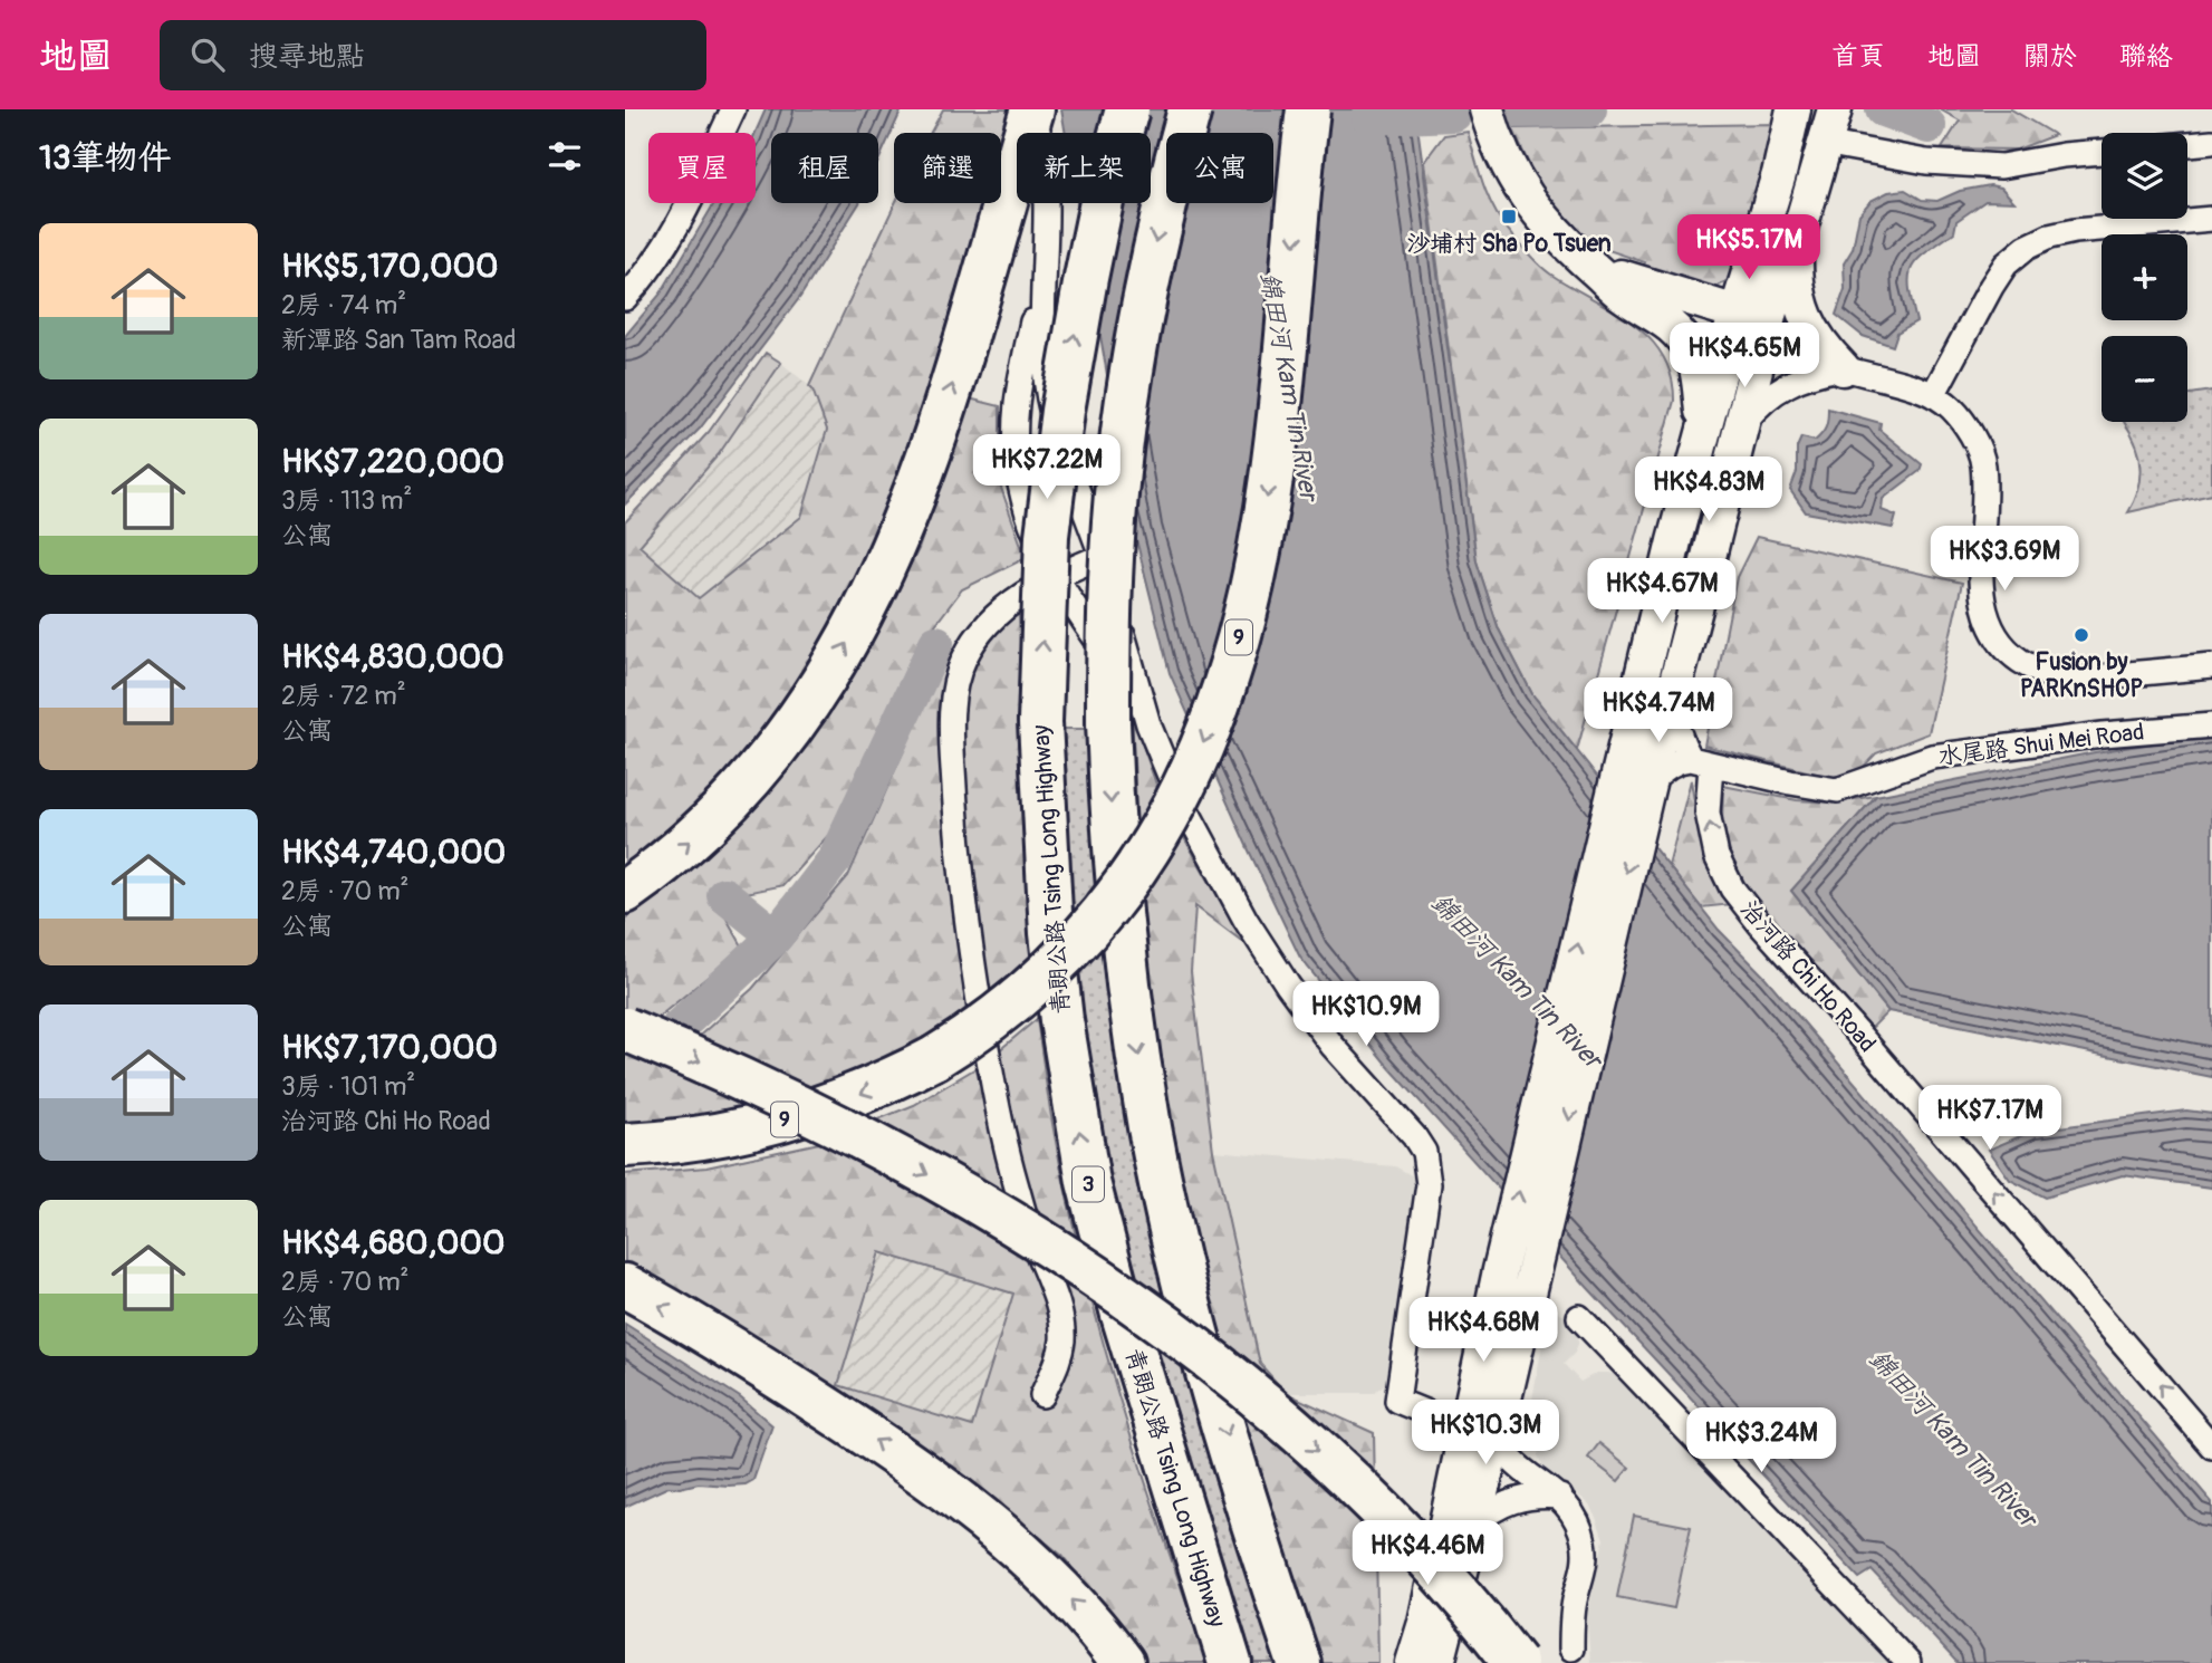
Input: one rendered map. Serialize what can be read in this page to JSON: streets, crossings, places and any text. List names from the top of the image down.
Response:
{
  "streets": {
    "highway": ["9", "青朗公路 Tsing Long Highway", "3"],
    "street": ["水尾路 Shui Mei Road", "治河路 Chi Ho Road"]
  },
  "crossings": [
    ["水尾路 Shui Mei Road", "治河路 Chi Ho Road"]
  ],
  "one_way": ["治河路 Chi Ho Road"],
  "water": ["錦田河 Kam Tin River"],
  "places": {
    "transit": ["沙埔村 Sha Po Tsuen"],
    "other": ["Fusion by PARKnSHOP"]
  },
  "page": {
    "header": "地圖",
    "search": "搜尋地點",
    "nav": [
      "首頁",
      "地圖",
      "關於",
      "聯絡"
    ],
    "heading": "13筆物件",
    "map_buttons": ["+", "−"],
    "chip": [
      "買屋",
      "租屋",
      "篩選",
      "新上架",
      "公寓"
    ],
    "list": [
      {
        "name": "HK$5,170,000",
        "note": "2房 · 74 m² · 新潭路 San Tam Road"
      },
      {
        "name": "HK$7,220,000",
        "note": "3房 · 113 m² · 公寓"
      },
      {
        "name": "HK$4,830,000",
        "note": "2房 · 72 m² · 公寓"
      },
      {
        "name": "HK$4,740,000",
        "note": "2房 · 70 m² · 公寓"
      },
      {
        "name": "HK$7,170,000",
        "note": "3房 · 101 m² · 治河路 Chi Ho Road"
      },
      {
        "name": "HK$4,680,000",
        "note": "2房 · 70 m² · 公寓"
      }
    ],
    "price": [
      "HK$5.17M",
      "HK$4.65M",
      "HK$7.22M",
      "HK$4.83M",
      "HK$3.69M",
      "HK$4.67M",
      "HK$4.74M",
      "HK$10.9M",
      "HK$7.17M",
      "HK$4.68M",
      "HK$10.3M",
      "HK$3.24M",
      "HK$4.46M"
    ]
  }
}
